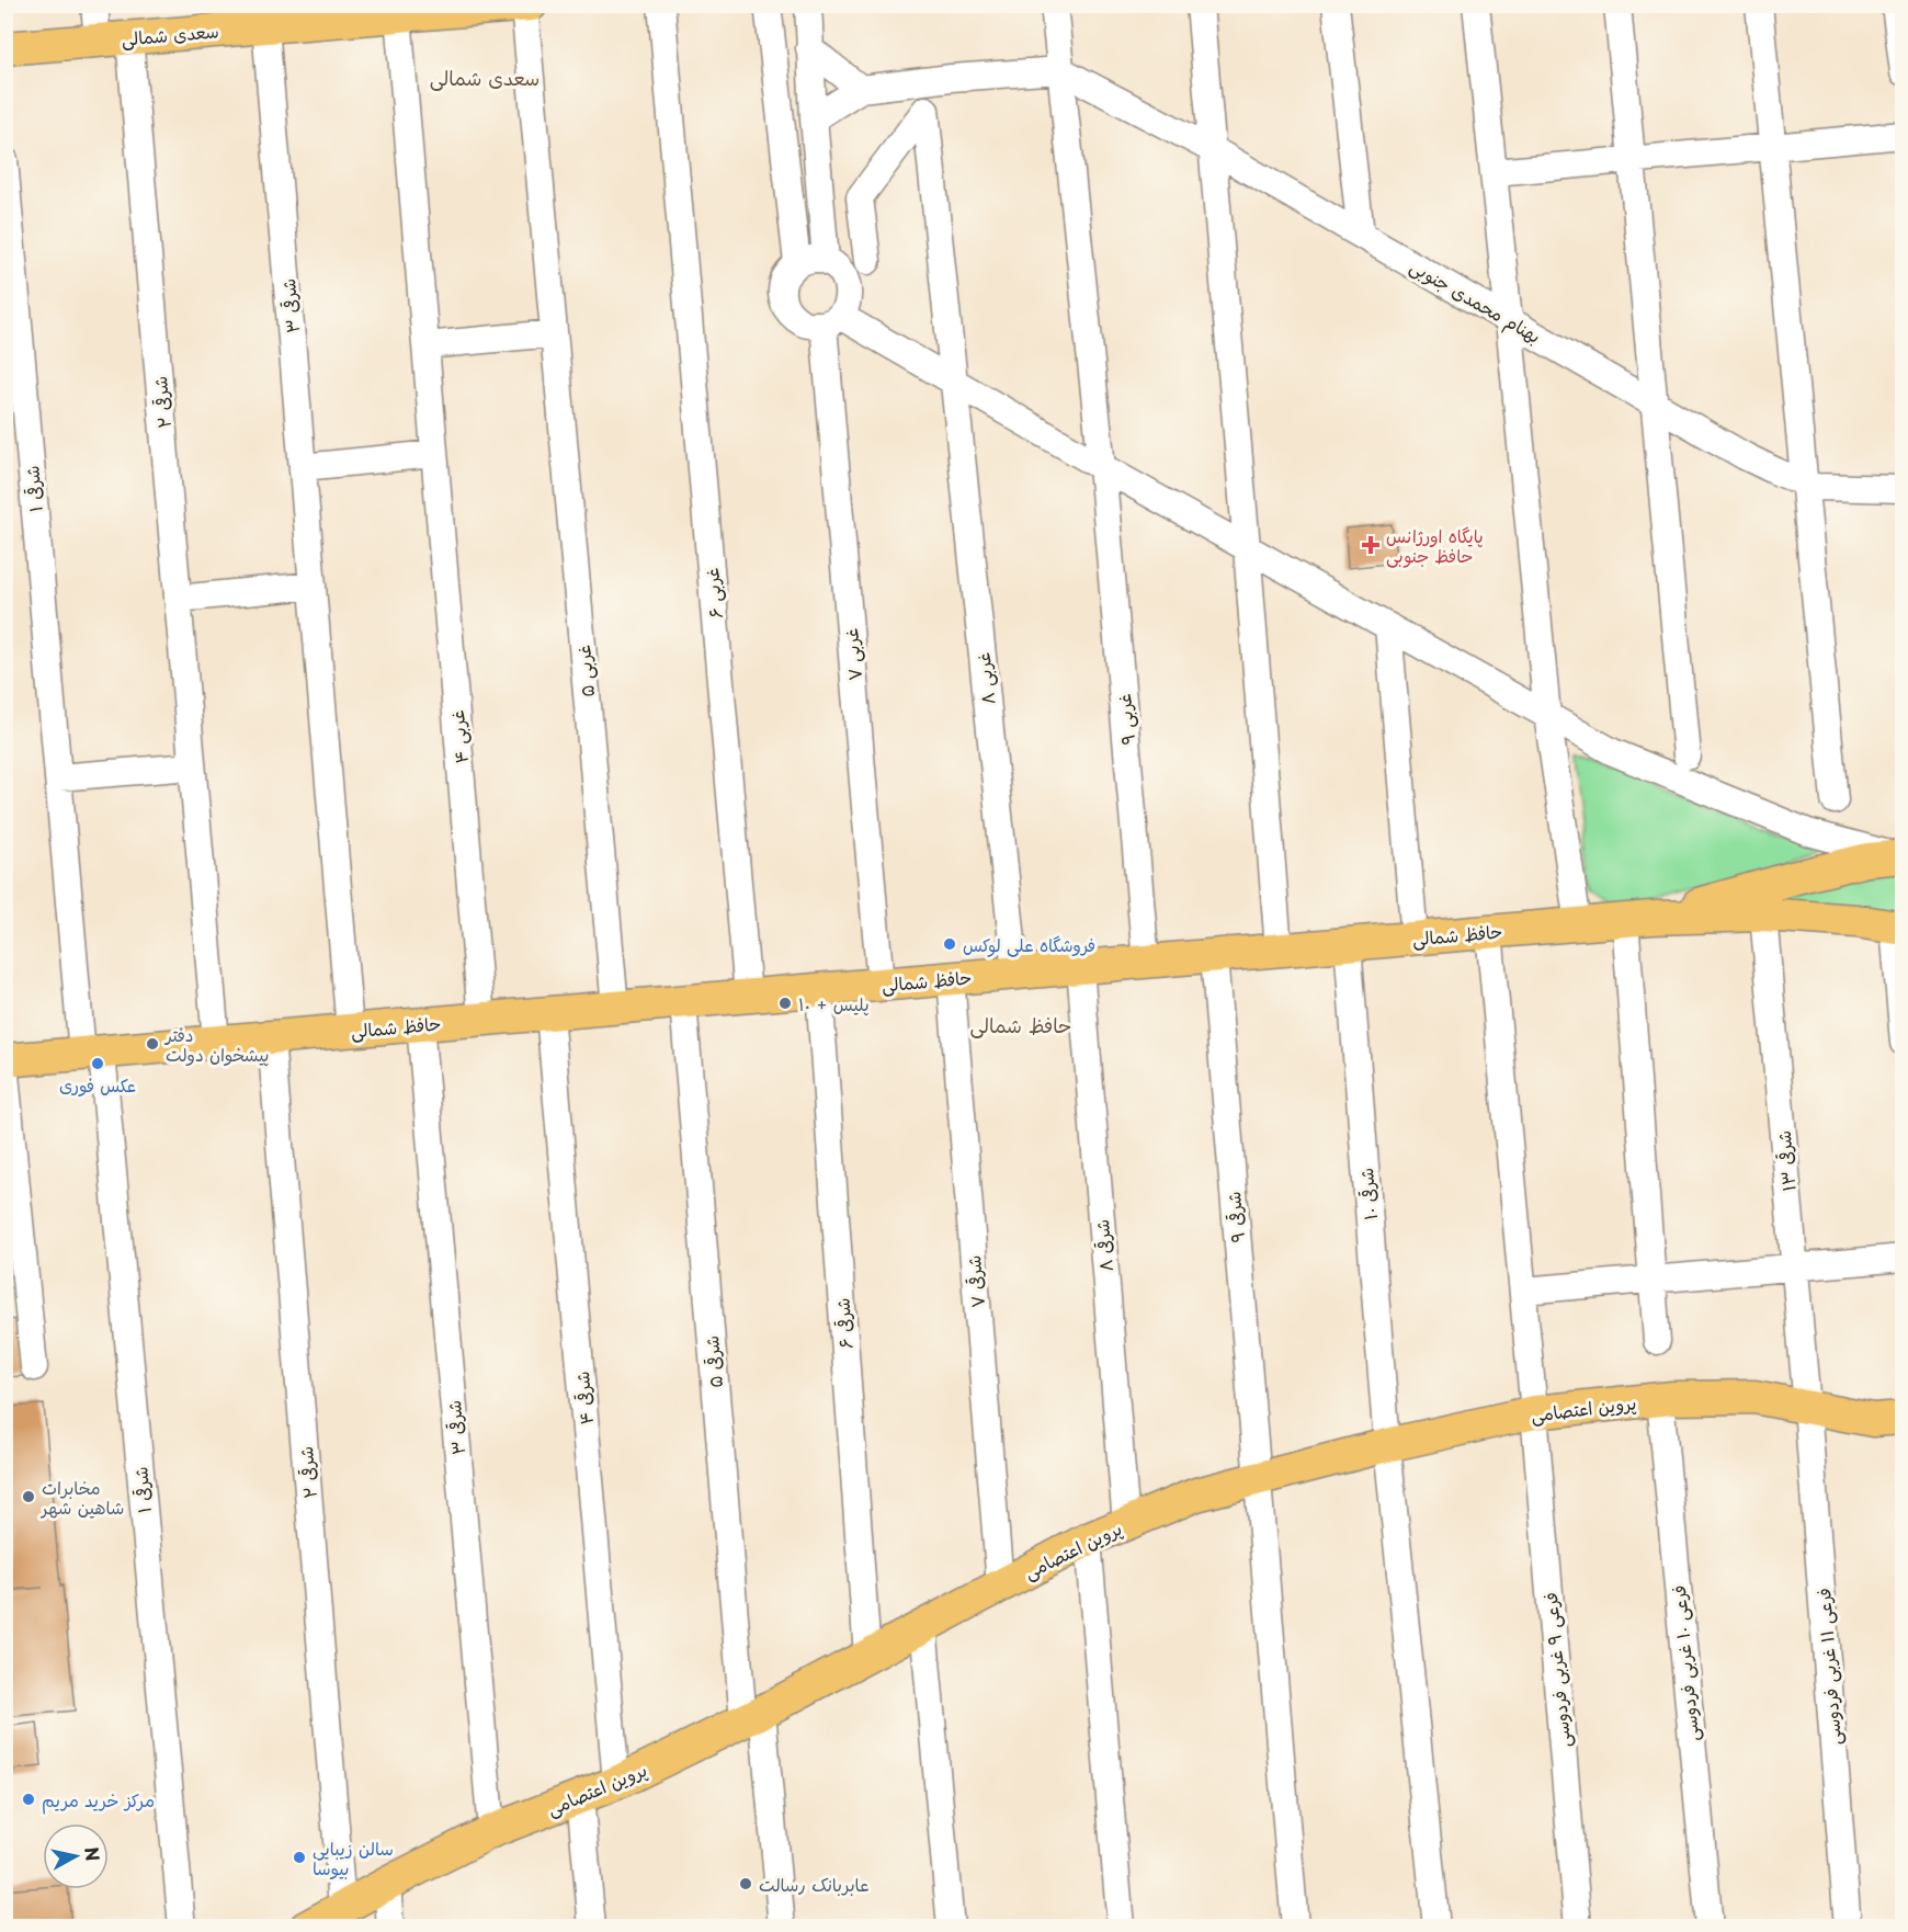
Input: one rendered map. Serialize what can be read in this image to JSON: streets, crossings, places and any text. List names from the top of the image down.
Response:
{
  "streets": {
    "main road": ["سعدی شمالی", "حافظ شمالی", "پروین اعتصامی"],
    "street": [
      "بهنام محمدی جنوبی",
      "۳ شرقی",
      "۲ شرقی",
      "۱ شرقی",
      "۶ غربی",
      "۷ غربی",
      "۵ غربی",
      "۸ غربی",
      "۹ غربی",
      "۴ غربی",
      "۱۳ شرقی",
      "شرقی ۱۰",
      "شرقی ۹",
      "۸ شرقی",
      "۷ شرقی",
      "۶ شرقی",
      "۵ شرقی",
      "۴ شرقی",
      "فرعی ۱۰ غربی فردوسی",
      "فرعی ۱۱ غربی فردوسی",
      "فرعی ۹ غربی فردوسی"
    ]
  },
  "crossings": [
    ["سعدی شمالی", "۳ شرقی"],
    ["سعدی شمالی", "۲ شرقی"],
    ["۳ شرقی", "حافظ شمالی"],
    ["۳ شرقی", "پروین اعتصامی"],
    ["۲ شرقی", "حافظ شمالی"],
    ["۲ شرقی", "پروین اعتصامی"],
    ["۱ شرقی", "حافظ شمالی"],
    ["۶ غربی", "حافظ شمالی"],
    ["۷ غربی", "حافظ شمالی"],
    ["۵ غربی", "حافظ شمالی"],
    ["۸ غربی", "حافظ شمالی"],
    ["۹ غربی", "حافظ شمالی"],
    ["۴ غربی", "حافظ شمالی"],
    ["حافظ شمالی", "۱۳ شرقی"],
    ["حافظ شمالی", "شرقی ۱۰"],
    ["حافظ شمالی", "شرقی ۹"],
    ["حافظ شمالی", "۸ شرقی"],
    ["حافظ شمالی", "۷ شرقی"],
    ["حافظ شمالی", "۶ شرقی"],
    ["حافظ شمالی", "۵ شرقی"],
    ["حافظ شمالی", "۴ شرقی"],
    ["حافظ شمالی", "فرعی ۹ غربی فردوسی"],
    ["۱۳ شرقی", "پروین اعتصامی"],
    ["۱۳ شرقی", "فرعی ۱۱ غربی فردوسی"],
    ["شرقی ۱۰", "پروین اعتصامی"],
    ["شرقی ۹", "پروین اعتصامی"],
    ["۸ شرقی", "پروین اعتصامی"],
    ["۷ شرقی", "پروین اعتصامی"],
    ["۶ شرقی", "پروین اعتصامی"],
    ["۵ شرقی", "پروین اعتصامی"],
    ["۴ شرقی", "پروین اعتصامی"],
    ["پروین اعتصامی", "فرعی ۱۰ غربی فردوسی"],
    ["پروین اعتصامی", "فرعی ۱۱ غربی فردوسی"],
    ["پروین اعتصامی", "فرعی ۹ غربی فردوسی"]
  ],
  "districts": ["سعدی شمالی", "حافظ شمالی"],
  "places": {
    "health": ["پایگاه اورژانس حافظ جنوبی"],
    "other": [
      "فروشگاه علی لوکس",
      "پلیس + ۱۰",
      "دفتر پیشخوان دولت",
      "عکس فوری",
      "مخابرات شاهین شهر",
      "مرکز خرید مریم",
      "سالن زیبایی بیوسا",
      "عابربانک رسالت"
    ]
  },
  "north": "right"
}
